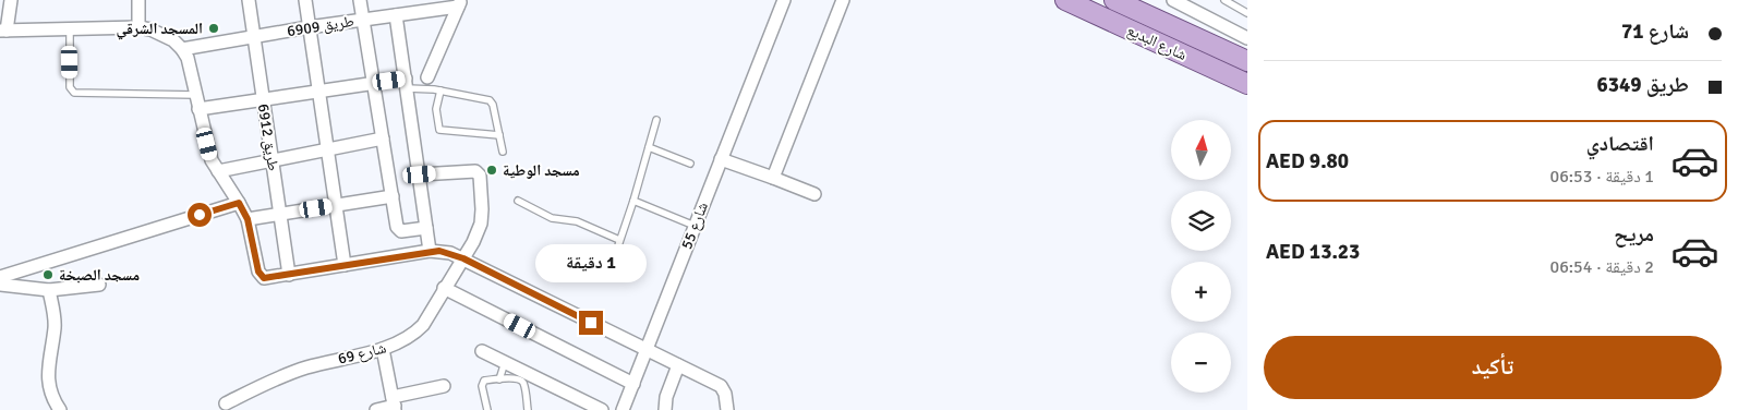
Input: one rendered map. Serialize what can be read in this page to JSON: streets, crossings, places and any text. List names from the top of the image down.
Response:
{
  "streets": {
    "main road": ["شارع البديع"],
    "street": [
      "طريق 6909",
      "طريق 6912",
      "شارع 55",
      "شارع 69"
    ]
  },
  "crossings": [
    ["طريق 6909", "طريق 6912"]
  ],
  "places": ["المسجد الشرقي", "مسجد الوطية", "مسجد الصبخة"],
  "north": "top",
  "page": {
    "banner": ["شارع 71", "طريق 6349"],
    "list": [
      {
        "name": "اقتصادي",
        "note": "1 دقيقة · 06:53",
        "value": "AED 9.80"
      },
      {
        "name": "مريح",
        "note": "2 دقيقة · 06:54",
        "value": "AED 13.23"
      }
    ],
    "map_buttons": ["+", "−"],
    "bubble": "1 دقيقة",
    "buttons": "تأكيد"
  }
}
